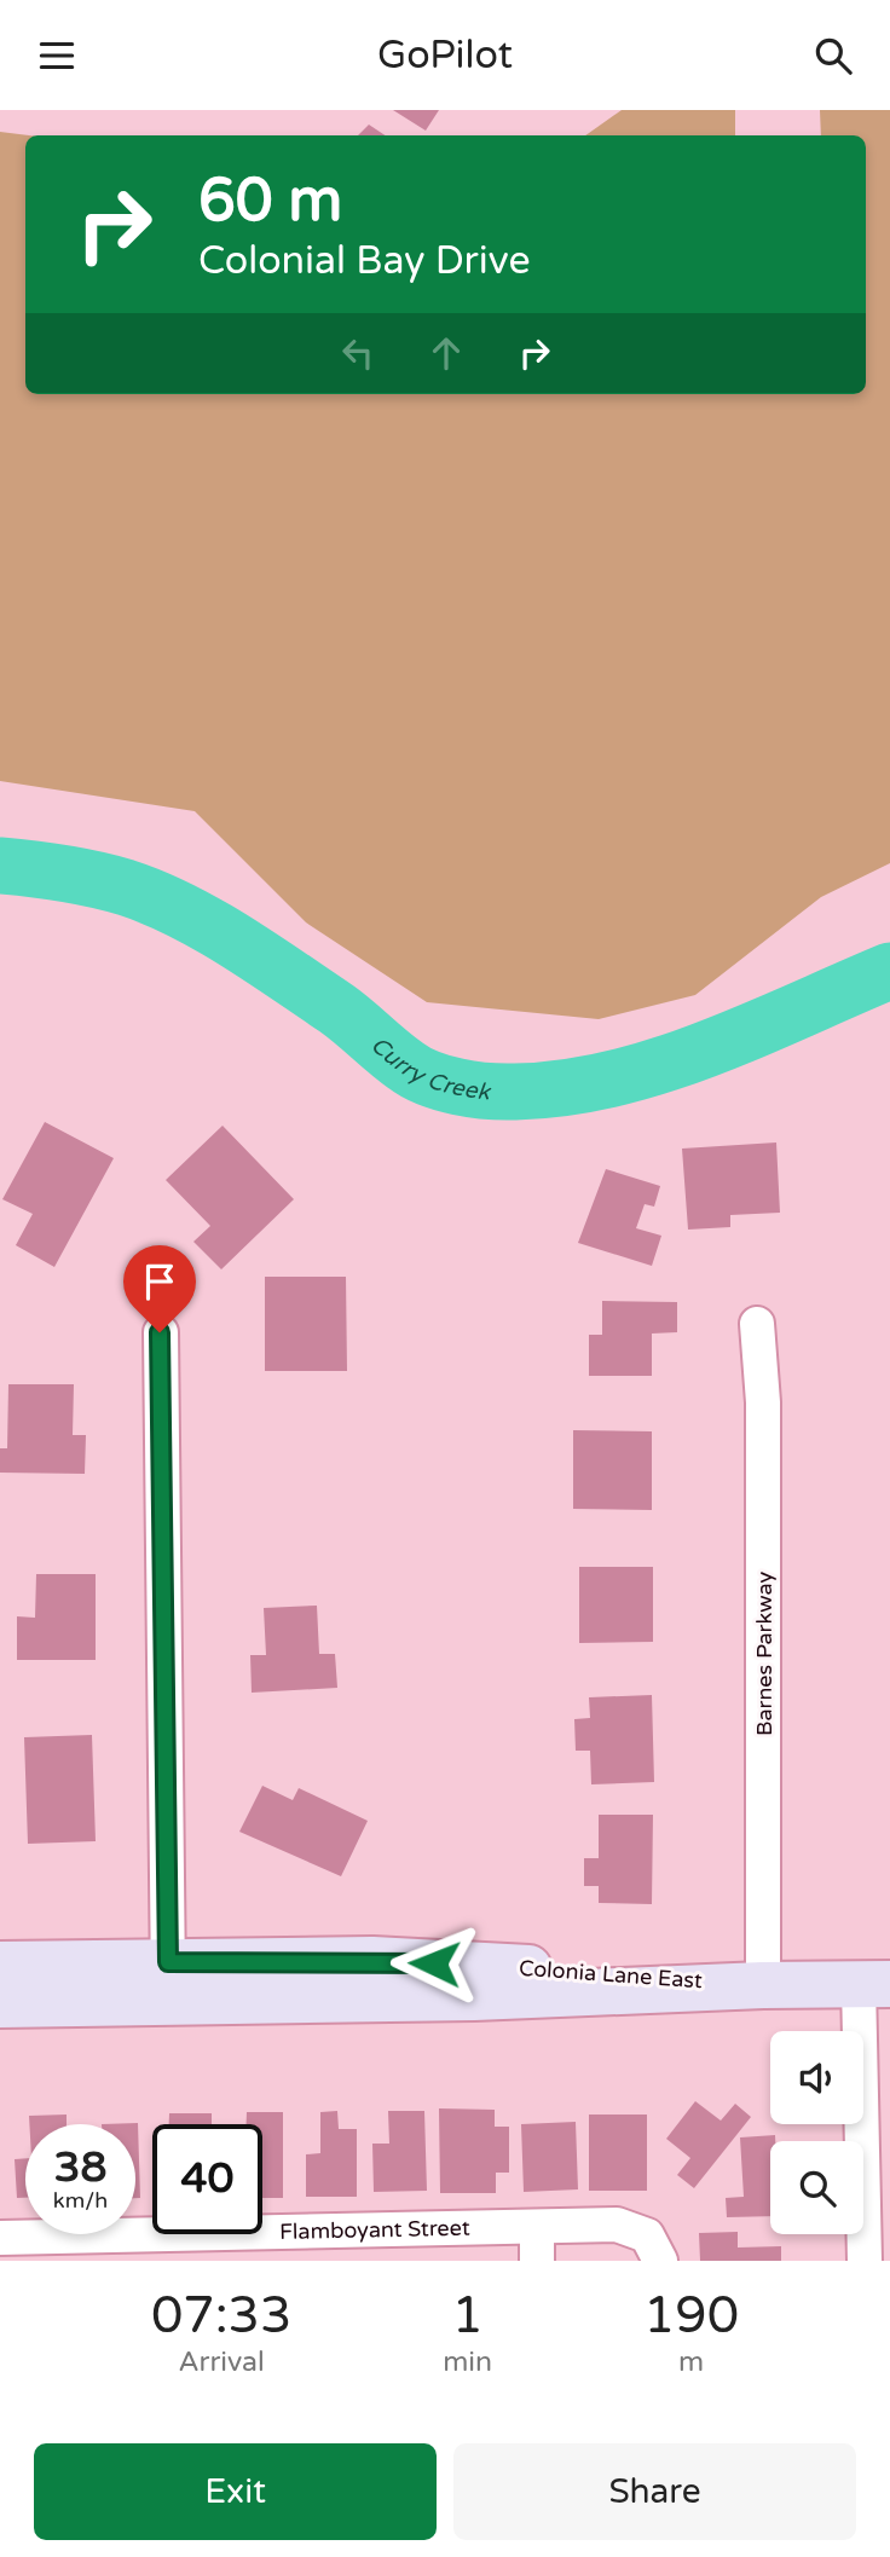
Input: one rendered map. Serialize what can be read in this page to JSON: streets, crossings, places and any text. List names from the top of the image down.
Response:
{
  "streets": {
    "street": ["Barnes Parkway", "Colonia Lane East", "Flamboyant Street"]
  },
  "crossings": [
    ["Barnes Parkway", "Colonia Lane East"]
  ],
  "water": ["Curry Creek"],
  "page": {
    "header": "GoPilot",
    "turn": ["60 m", "Colonial Bay Drive"],
    "speed": "38 km/h",
    "limit": "40",
    "eta": [
      "07:33",
      "Arrival",
      "1",
      "min",
      "190",
      "m"
    ],
    "buttons": ["Exit", "Share"]
  }
}
